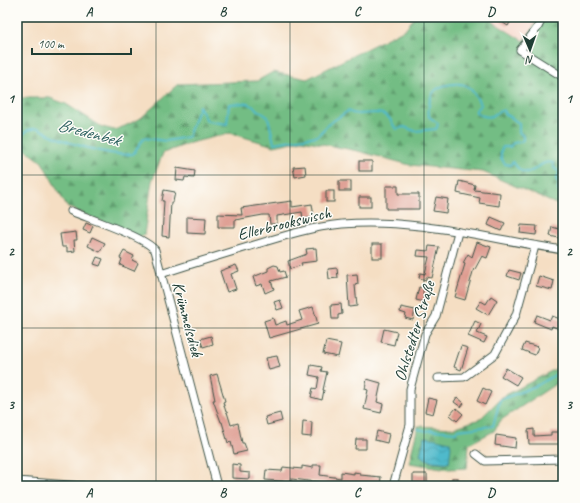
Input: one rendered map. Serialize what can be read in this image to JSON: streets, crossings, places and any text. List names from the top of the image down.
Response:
{
  "streets": {
    "street": ["Ellerbrookswisch", "Krümmelsdiek", "Ohlstedter Straße"]
  },
  "crossings": [
    ["Ellerbrookswisch", "Krümmelsdiek"],
    ["Ellerbrookswisch", "Ohlstedter Straße"]
  ],
  "water": ["Bredenbek"],
  "scale_bar": "100 m",
  "north": "bottom",
  "grid": {
    "columns": [
      "A",
      "B",
      "C",
      "D"
    ],
    "rows": ["1", "2", "3"]
  }
}
